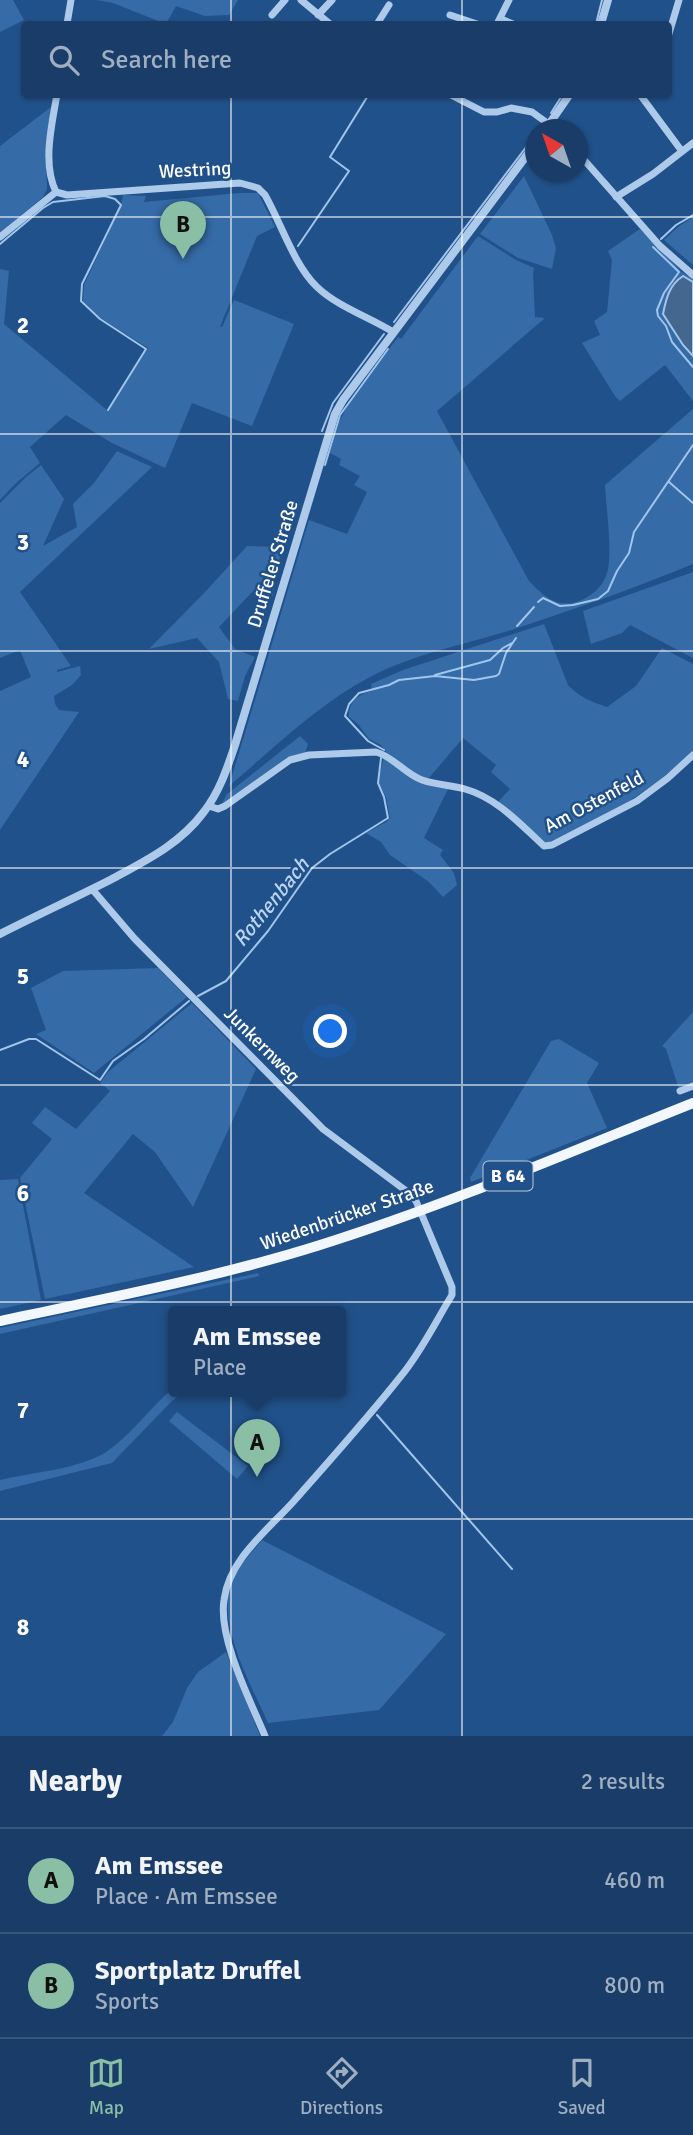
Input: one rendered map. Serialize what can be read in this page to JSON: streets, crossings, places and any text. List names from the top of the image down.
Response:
{
  "streets": {
    "main road": ["B 64", "Wiedenbrücker Straße"],
    "street": [
      "Westring",
      "Druffeler Straße",
      "Am Ostenfeld",
      "Junkernweg"
    ]
  },
  "crossings": [
    ["Westring", "Druffeler Straße"],
    ["Druffeler Straße", "Am Ostenfeld"],
    ["Druffeler Straße", "Junkernweg"],
    ["Junkernweg", "Wiedenbrücker Straße"]
  ],
  "water": ["Rothenbach"],
  "north": "top left",
  "page": {
    "search": "Search here",
    "pins": ["B", "A"],
    "popup": ["Am Emssee", "Place"],
    "heading": ["Nearby", "2 results"],
    "list": [
      {
        "mark": "A",
        "name": "Am Emssee",
        "note": "Place · Am Emssee",
        "value": "460 m"
      },
      {
        "mark": "B",
        "name": "Sportplatz Druffel",
        "note": "Sports",
        "value": "800 m"
      }
    ],
    "nav": ["Map", "Directions", "Saved"]
  },
  "grid": {
    "rows": [
      "2",
      "3",
      "4",
      "5",
      "6",
      "7",
      "8"
    ]
  }
}
